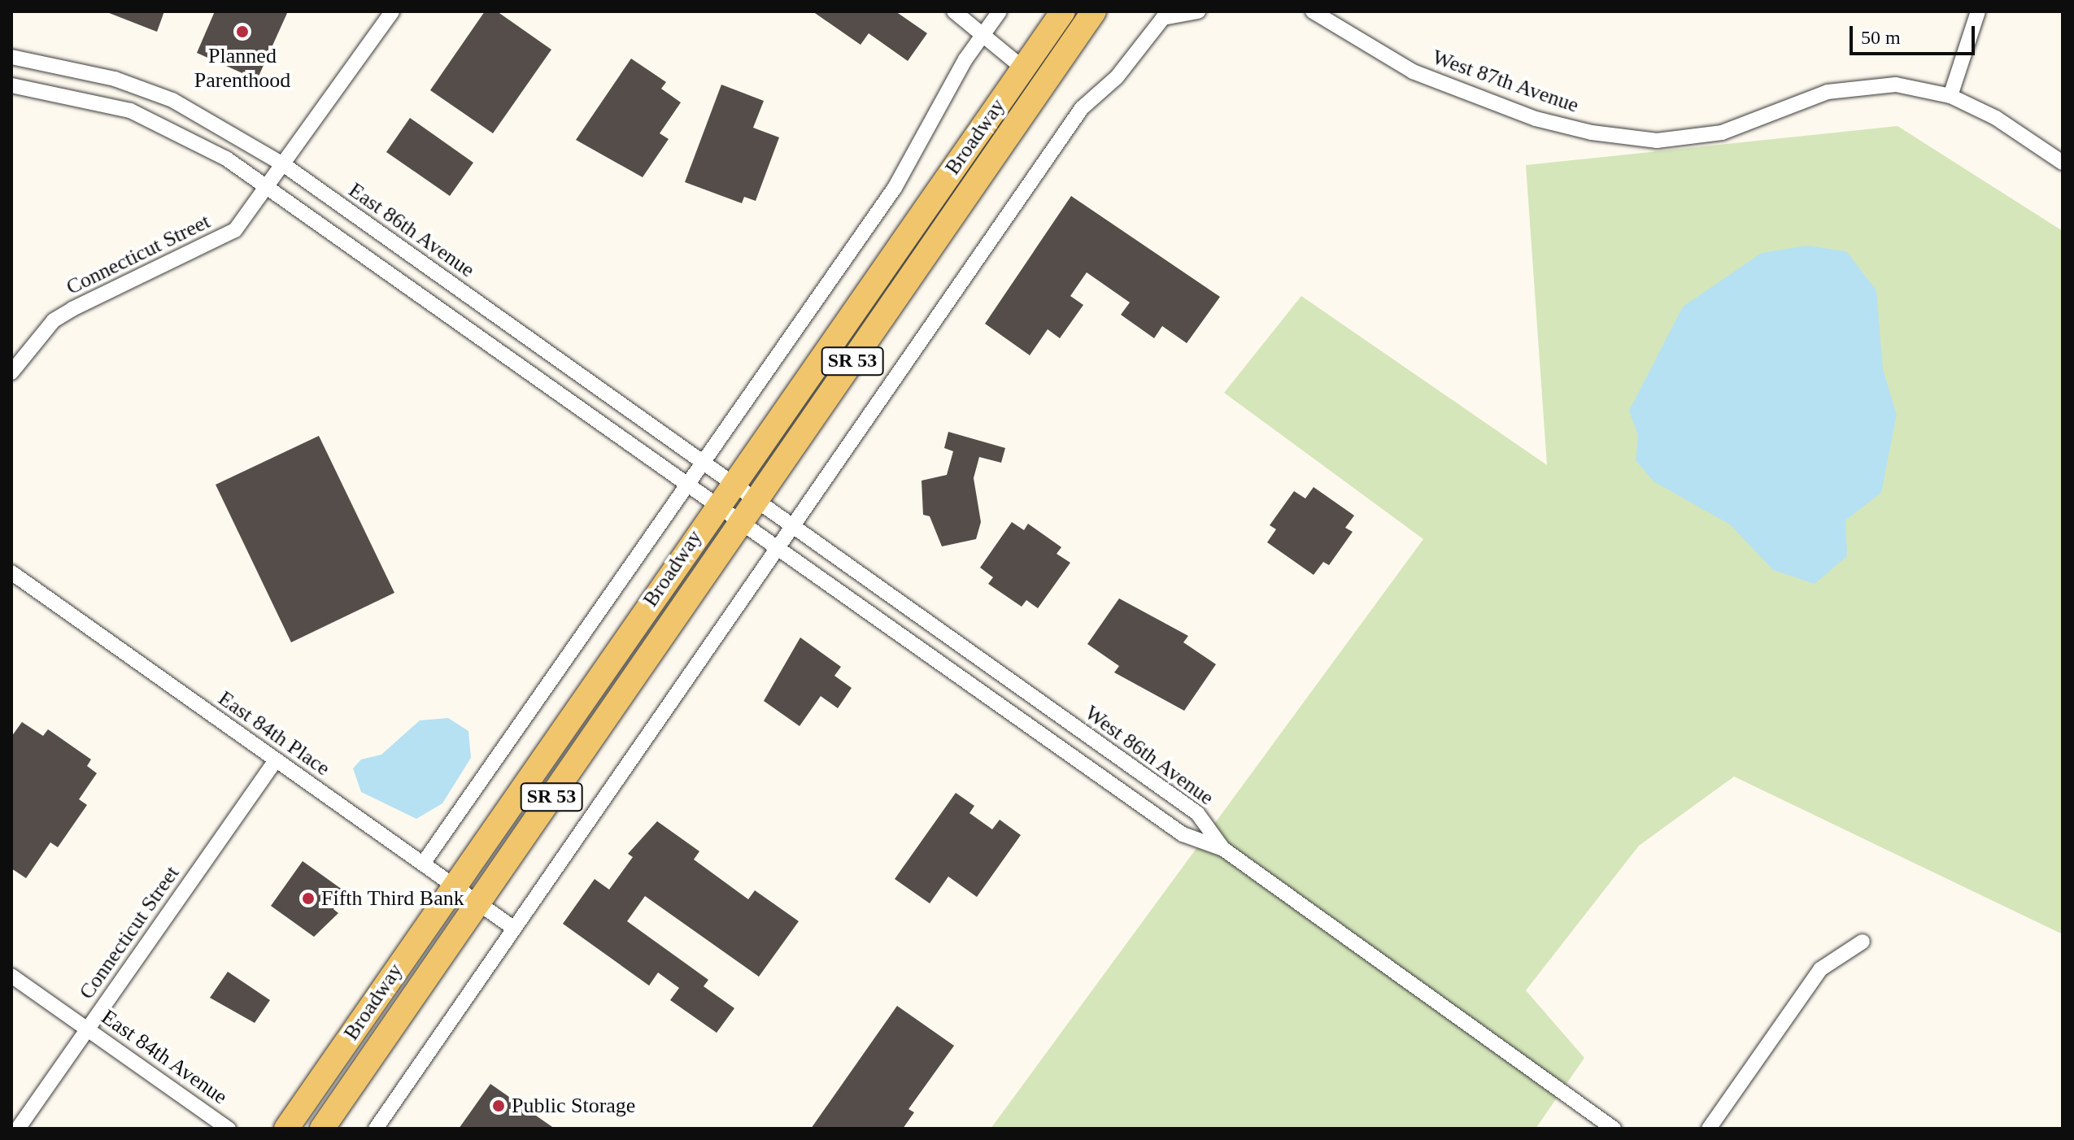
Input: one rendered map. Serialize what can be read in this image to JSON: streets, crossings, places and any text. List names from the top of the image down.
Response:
{
  "streets": {
    "main road": ["Broadway", "SR 53"],
    "street": [
      "West 87th Avenue",
      "East 86th Avenue",
      "Connecticut Street",
      "East 84th Place",
      "West 86th Avenue",
      "East 84th Avenue"
    ]
  },
  "crossings": [
    ["Broadway", "East 86th Avenue"],
    ["Broadway", "East 84th Place"],
    ["Broadway", "West 86th Avenue"],
    ["East 86th Avenue", "Connecticut Street"],
    ["East 86th Avenue", "West 86th Avenue"],
    ["Connecticut Street", "East 84th Place"],
    ["Connecticut Street", "East 84th Avenue"]
  ],
  "places": ["Planned Parenthood", "Fifth Third Bank", "Public Storage"],
  "scale_bar": "50 m"
}
